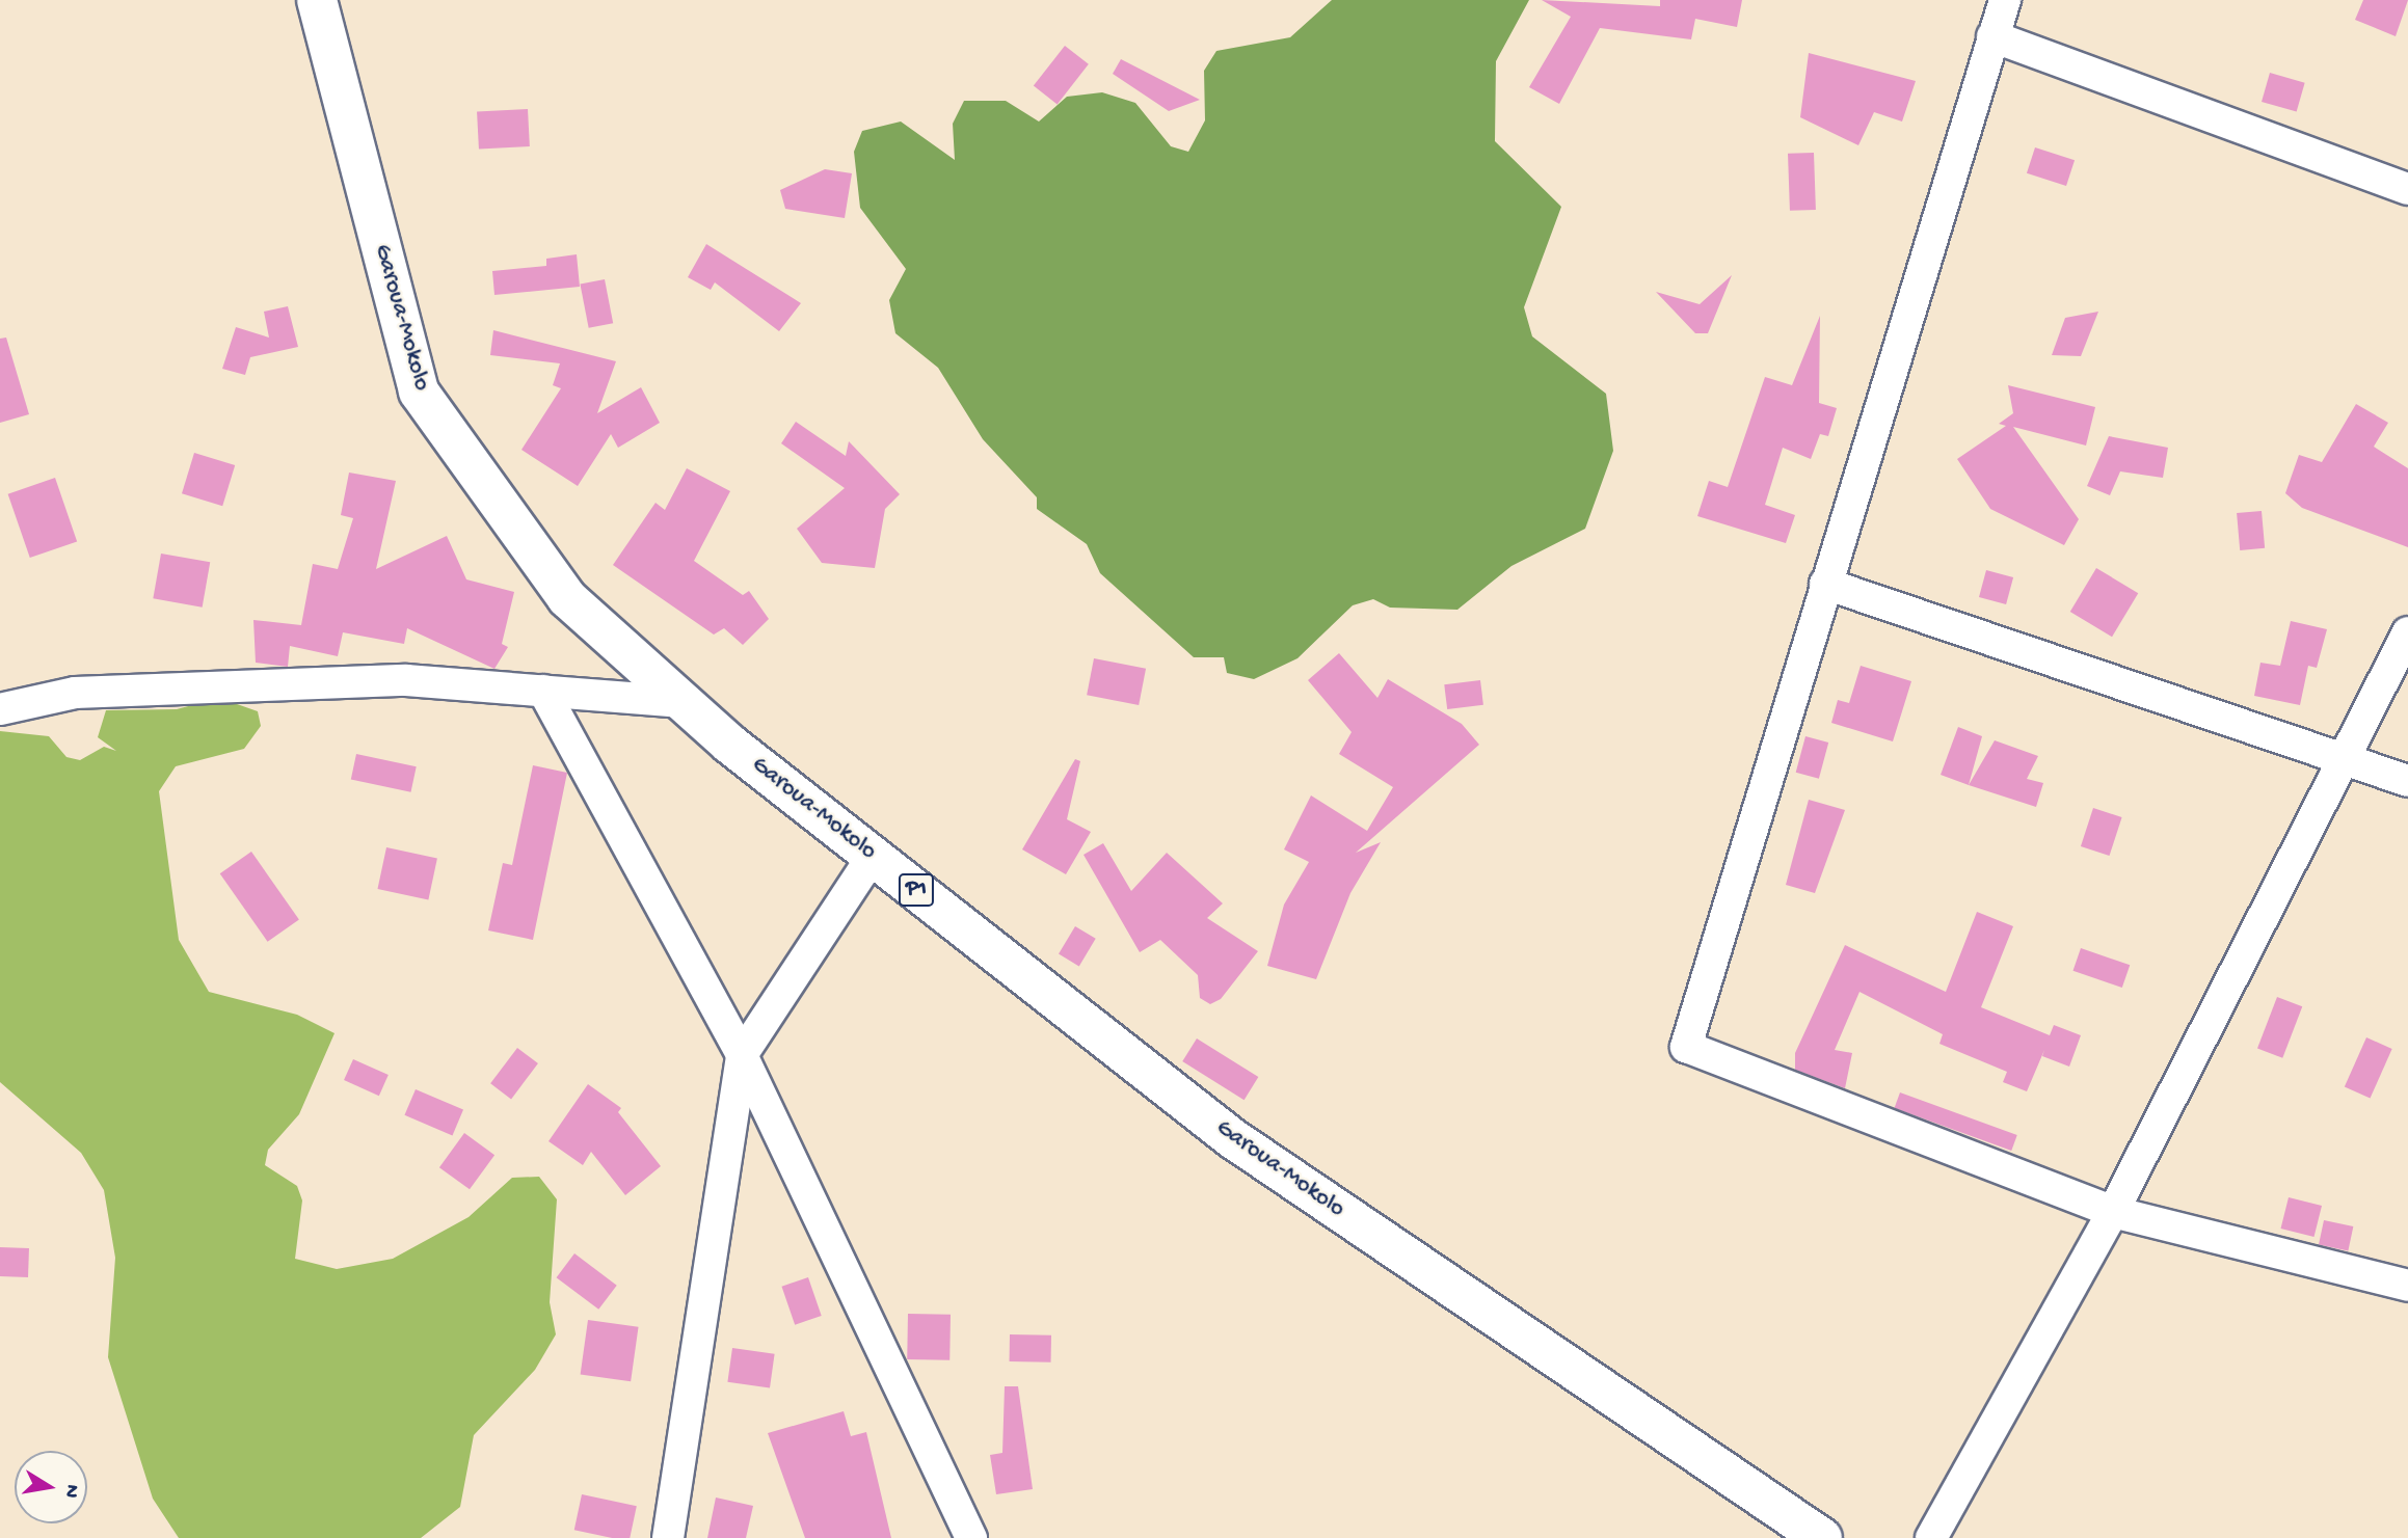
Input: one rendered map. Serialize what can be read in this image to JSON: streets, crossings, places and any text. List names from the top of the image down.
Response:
{
  "streets": {
    "main road": ["Garoua-Mokolo", "P1"]
  },
  "north": "right"
}
